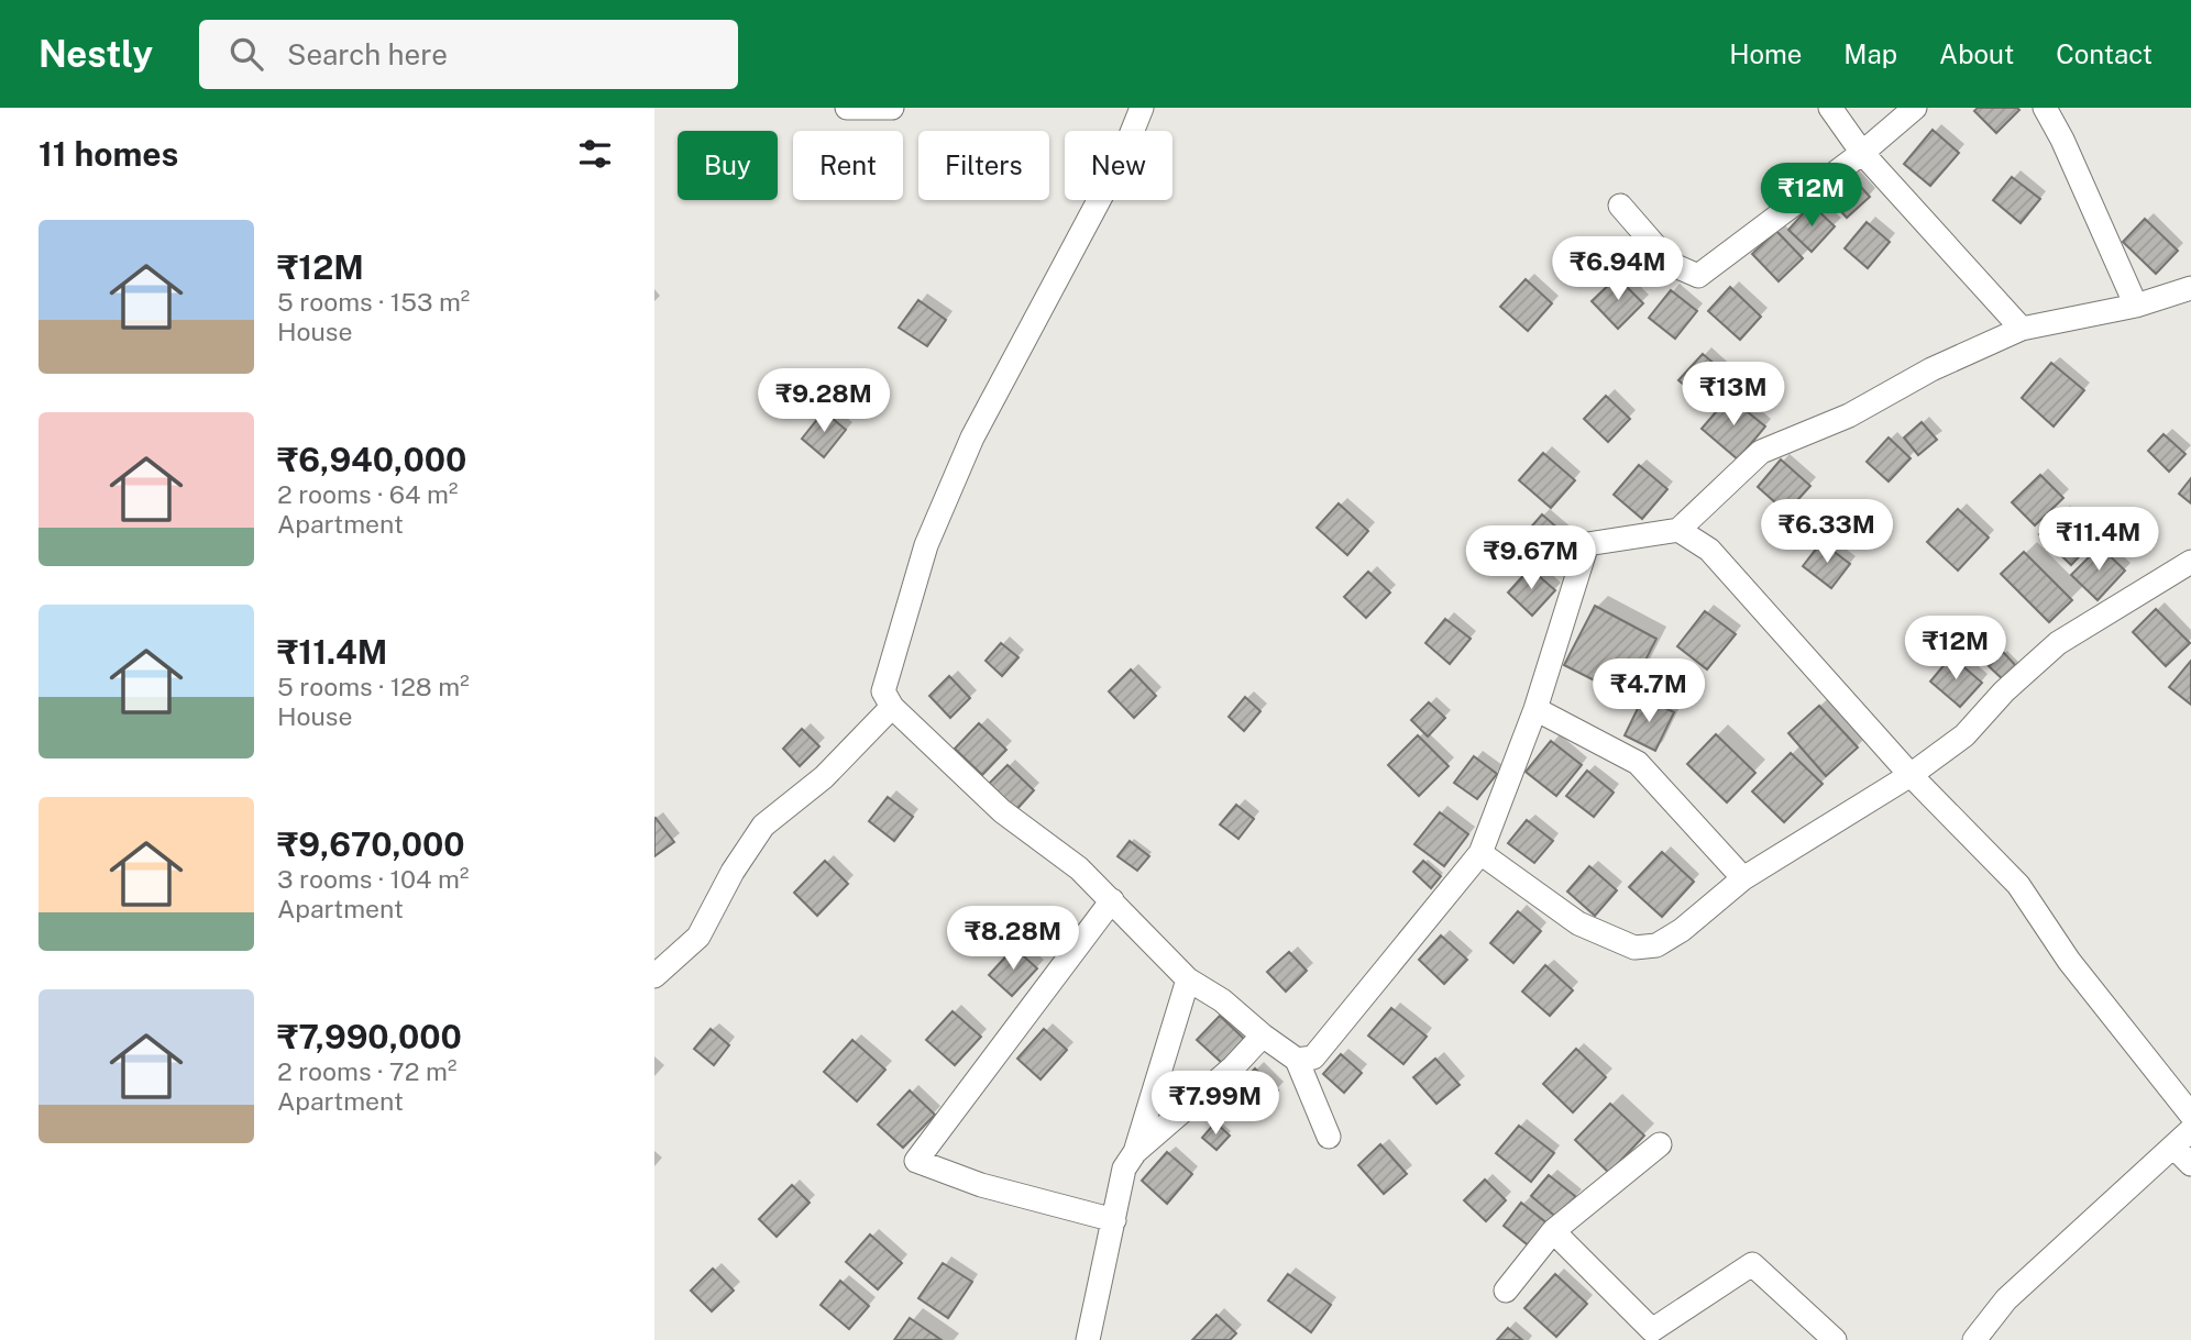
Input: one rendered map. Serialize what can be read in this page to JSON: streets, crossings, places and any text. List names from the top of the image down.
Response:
{
  "page": {
    "header": "Nestly",
    "search": "Search here",
    "nav": [
      "Home",
      "Map",
      "About",
      "Contact"
    ],
    "heading": "11 homes",
    "chip": [
      "Buy",
      "Rent",
      "Filters",
      "New"
    ],
    "price": [
      "₹12M",
      "₹6.94M",
      "₹13M",
      "₹9.28M",
      "₹6.33M",
      "₹11.4M",
      "₹9.67M",
      "₹12M",
      "₹4.7M",
      "₹8.28M",
      "₹7.99M"
    ],
    "list": [
      {
        "name": "₹12M",
        "note": "5 rooms · 153 m² · House"
      },
      {
        "name": "₹6,940,000",
        "note": "2 rooms · 64 m² · Apartment"
      },
      {
        "name": "₹11.4M",
        "note": "5 rooms · 128 m² · House"
      },
      {
        "name": "₹9,670,000",
        "note": "3 rooms · 104 m² · Apartment"
      },
      {
        "name": "₹7,990,000",
        "note": "2 rooms · 72 m² · Apartment"
      }
    ]
  }
}
